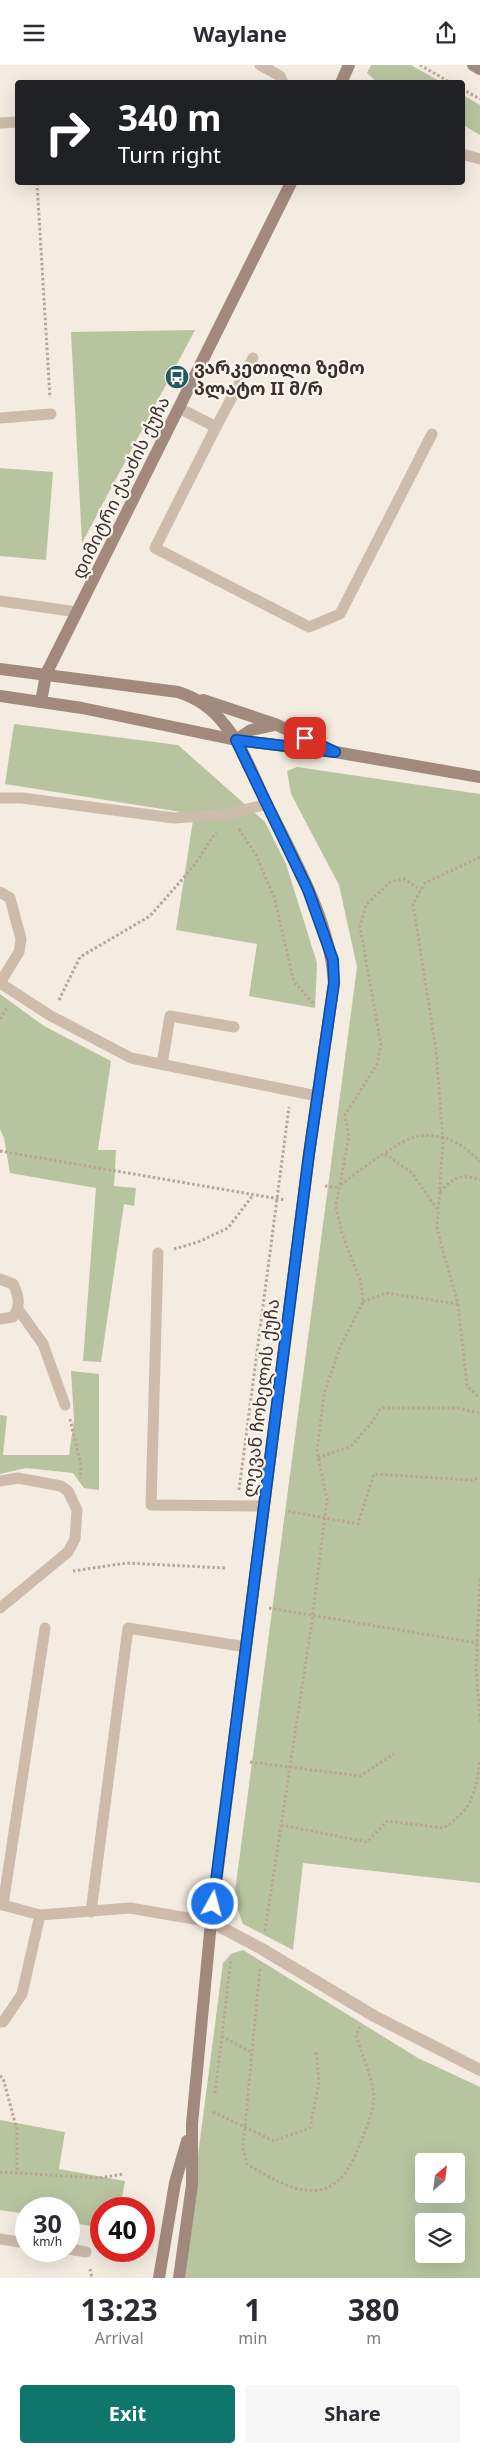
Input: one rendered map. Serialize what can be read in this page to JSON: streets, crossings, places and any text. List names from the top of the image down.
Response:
{
  "streets": {
    "street": ["დიმიტრი ქააძის ქუჩა", "ლევან ჩოხელის ქუჩა"]
  },
  "places": {
    "bus stop": ["ვარკეთილი ზემო პლატო II მ/რ"]
  },
  "north": "top right",
  "page": {
    "header": "Waylane",
    "turn": ["340 m", "Turn right"],
    "speed": "30 km/h",
    "limit": "40",
    "eta": [
      "13:23",
      "Arrival",
      "1",
      "min",
      "380",
      "m"
    ],
    "buttons": ["Exit", "Share"]
  }
}
